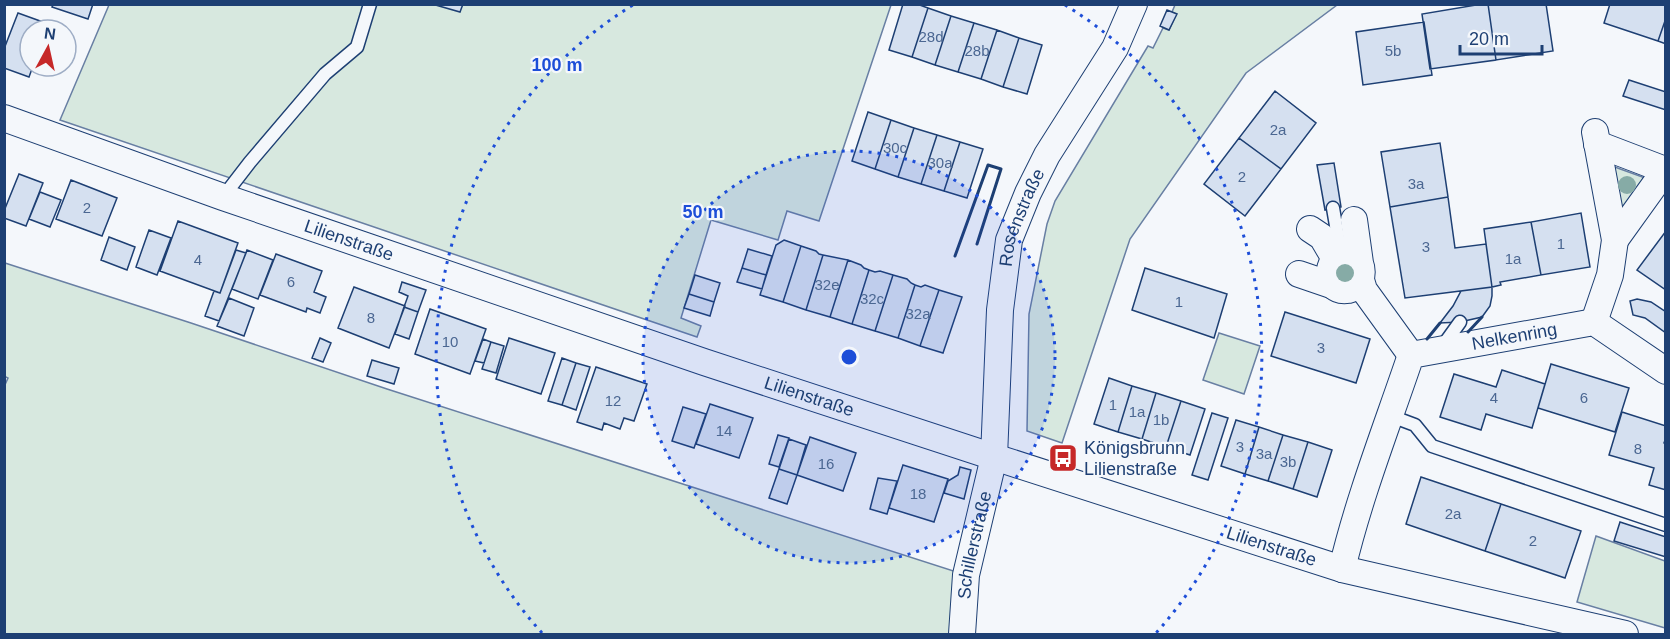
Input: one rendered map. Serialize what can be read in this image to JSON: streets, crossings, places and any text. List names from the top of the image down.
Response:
{
  "streets": {
    "street": [
      "Rosenstraße",
      "Lilienstraße",
      "Nelkenring",
      "Schillerstraße"
    ]
  },
  "crossings": [
    ["Rosenstraße", "Lilienstraße"],
    ["Rosenstraße", "Schillerstraße"],
    ["Lilienstraße", "Schillerstraße"]
  ],
  "places": {
    "bus stop": ["Königsbrunn Lilienstraße"]
  },
  "house_numbers": [
    "28d",
    "28b",
    "5b",
    "2a",
    "30c",
    "30a",
    "2",
    "3a",
    "2",
    "1",
    "3",
    "1a",
    "4",
    "6",
    "32e",
    "32c",
    "1",
    "32a",
    "8",
    "10",
    "3",
    "4",
    "6",
    "12",
    "1",
    "1a",
    "1b",
    "14",
    "3",
    "8",
    "3a",
    "3b",
    "16",
    "18",
    "2a",
    "2"
  ],
  "scale_bar": "20 m",
  "north": "top",
  "rings": ["100 m", "50 m"]
}
